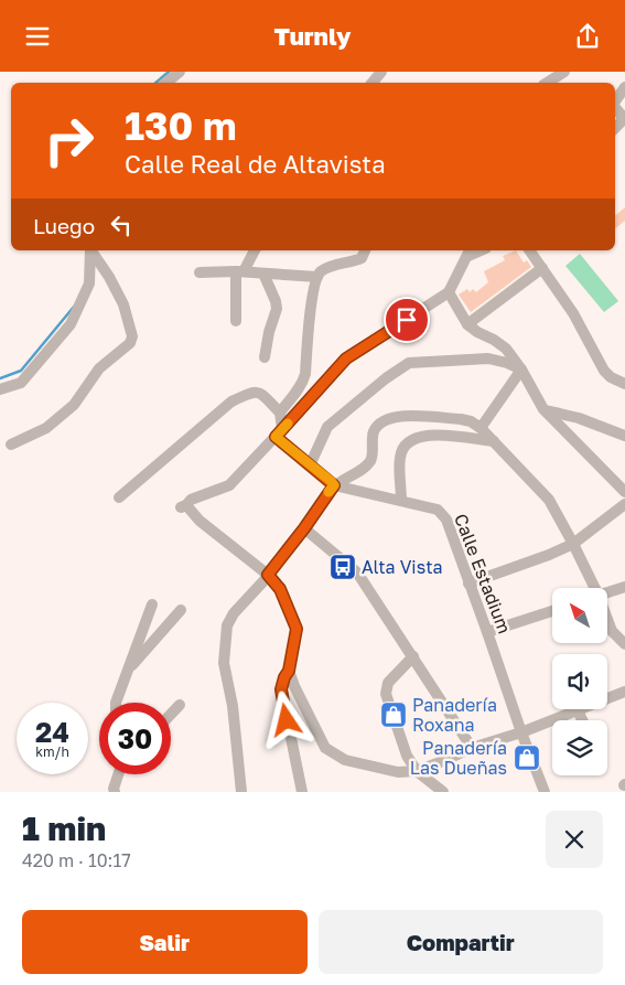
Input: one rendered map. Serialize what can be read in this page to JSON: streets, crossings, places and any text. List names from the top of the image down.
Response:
{
  "streets": {
    "street": ["Calle Estadium"]
  },
  "places": {
    "bus stop": ["Alta Vista"],
    "shop": ["Panadería Roxana", "Panadería Las Dueñas"]
  },
  "north": "top left",
  "page": {
    "header": "Turnly",
    "turn": ["130 m", "Calle Real de Altavista"],
    "then": "Luego",
    "speed": "24 km/h",
    "limit": "30",
    "heading": ["1 min", "420 m · 10:17"],
    "buttons": ["Salir", "Compartir"]
  }
}
